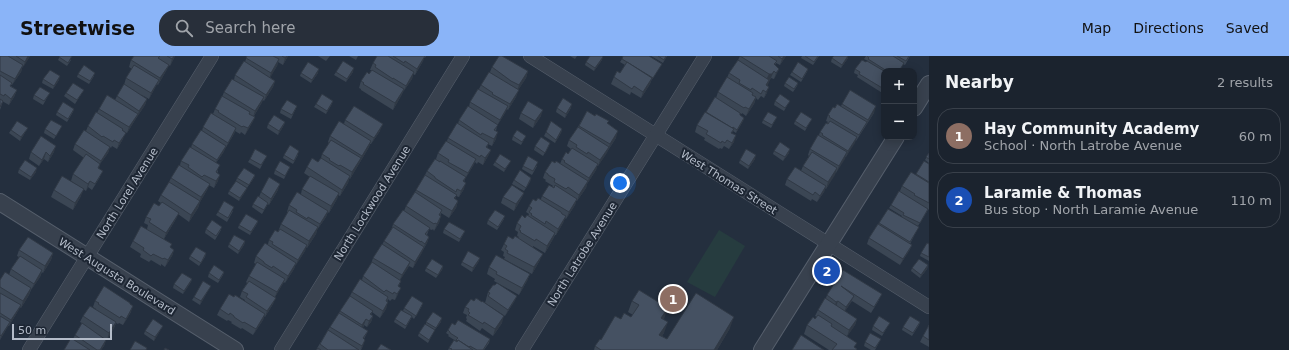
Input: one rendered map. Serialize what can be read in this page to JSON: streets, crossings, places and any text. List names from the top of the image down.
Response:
{
  "streets": {
    "street": [
      "West Thomas Street",
      "North Lorel Avenue",
      "North Lockwood Avenue",
      "North Latrobe Avenue",
      "West Augusta Boulevard"
    ]
  },
  "crossings": [
    ["West Thomas Street", "North Latrobe Avenue"],
    ["North Lorel Avenue", "West Augusta Boulevard"]
  ],
  "scale_bar": "50 m",
  "page": {
    "header": "Streetwise",
    "search": "Search here",
    "nav": ["Map", "Directions", "Saved"],
    "heading": ["Nearby", "2 results"],
    "map_buttons": ["+", "−"],
    "list": [
      {
        "mark": "1",
        "name": "Hay Community Academy",
        "note": "School · North Latrobe Avenue",
        "value": "60 m"
      },
      {
        "mark": "2",
        "name": "Laramie & Thomas",
        "note": "Bus stop · North Laramie Avenue",
        "value": "110 m"
      }
    ],
    "pins": ["2", "1"],
    "scale": "50 m"
  }
}
